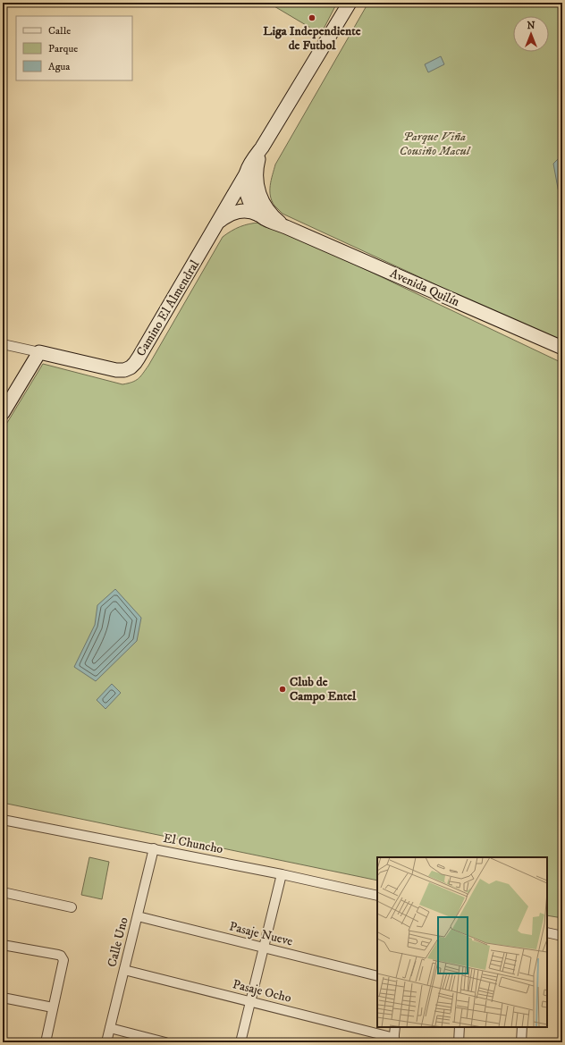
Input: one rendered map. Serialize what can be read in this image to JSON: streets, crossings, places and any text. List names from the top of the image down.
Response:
{
  "streets": {
    "main road": ["Avenida Quilín", "Camino El Almendral"],
    "street": [
      "El Chuncho",
      "Pasaje Nueve",
      "Calle Uno",
      "Pasaje Ocho"
    ]
  },
  "crossings": [
    ["Avenida Quilín", "Camino El Almendral"],
    ["El Chuncho", "Calle Uno"],
    ["Pasaje Nueve", "Calle Uno"],
    ["Calle Uno", "Pasaje Ocho"]
  ],
  "parks": ["Parque Viña Cousiño Macul"],
  "places": ["Liga Independiente de Futbol", "Club de Campo Entel"],
  "legend": ["Calle", "Parque", "Agua"],
  "north": "top"
}
